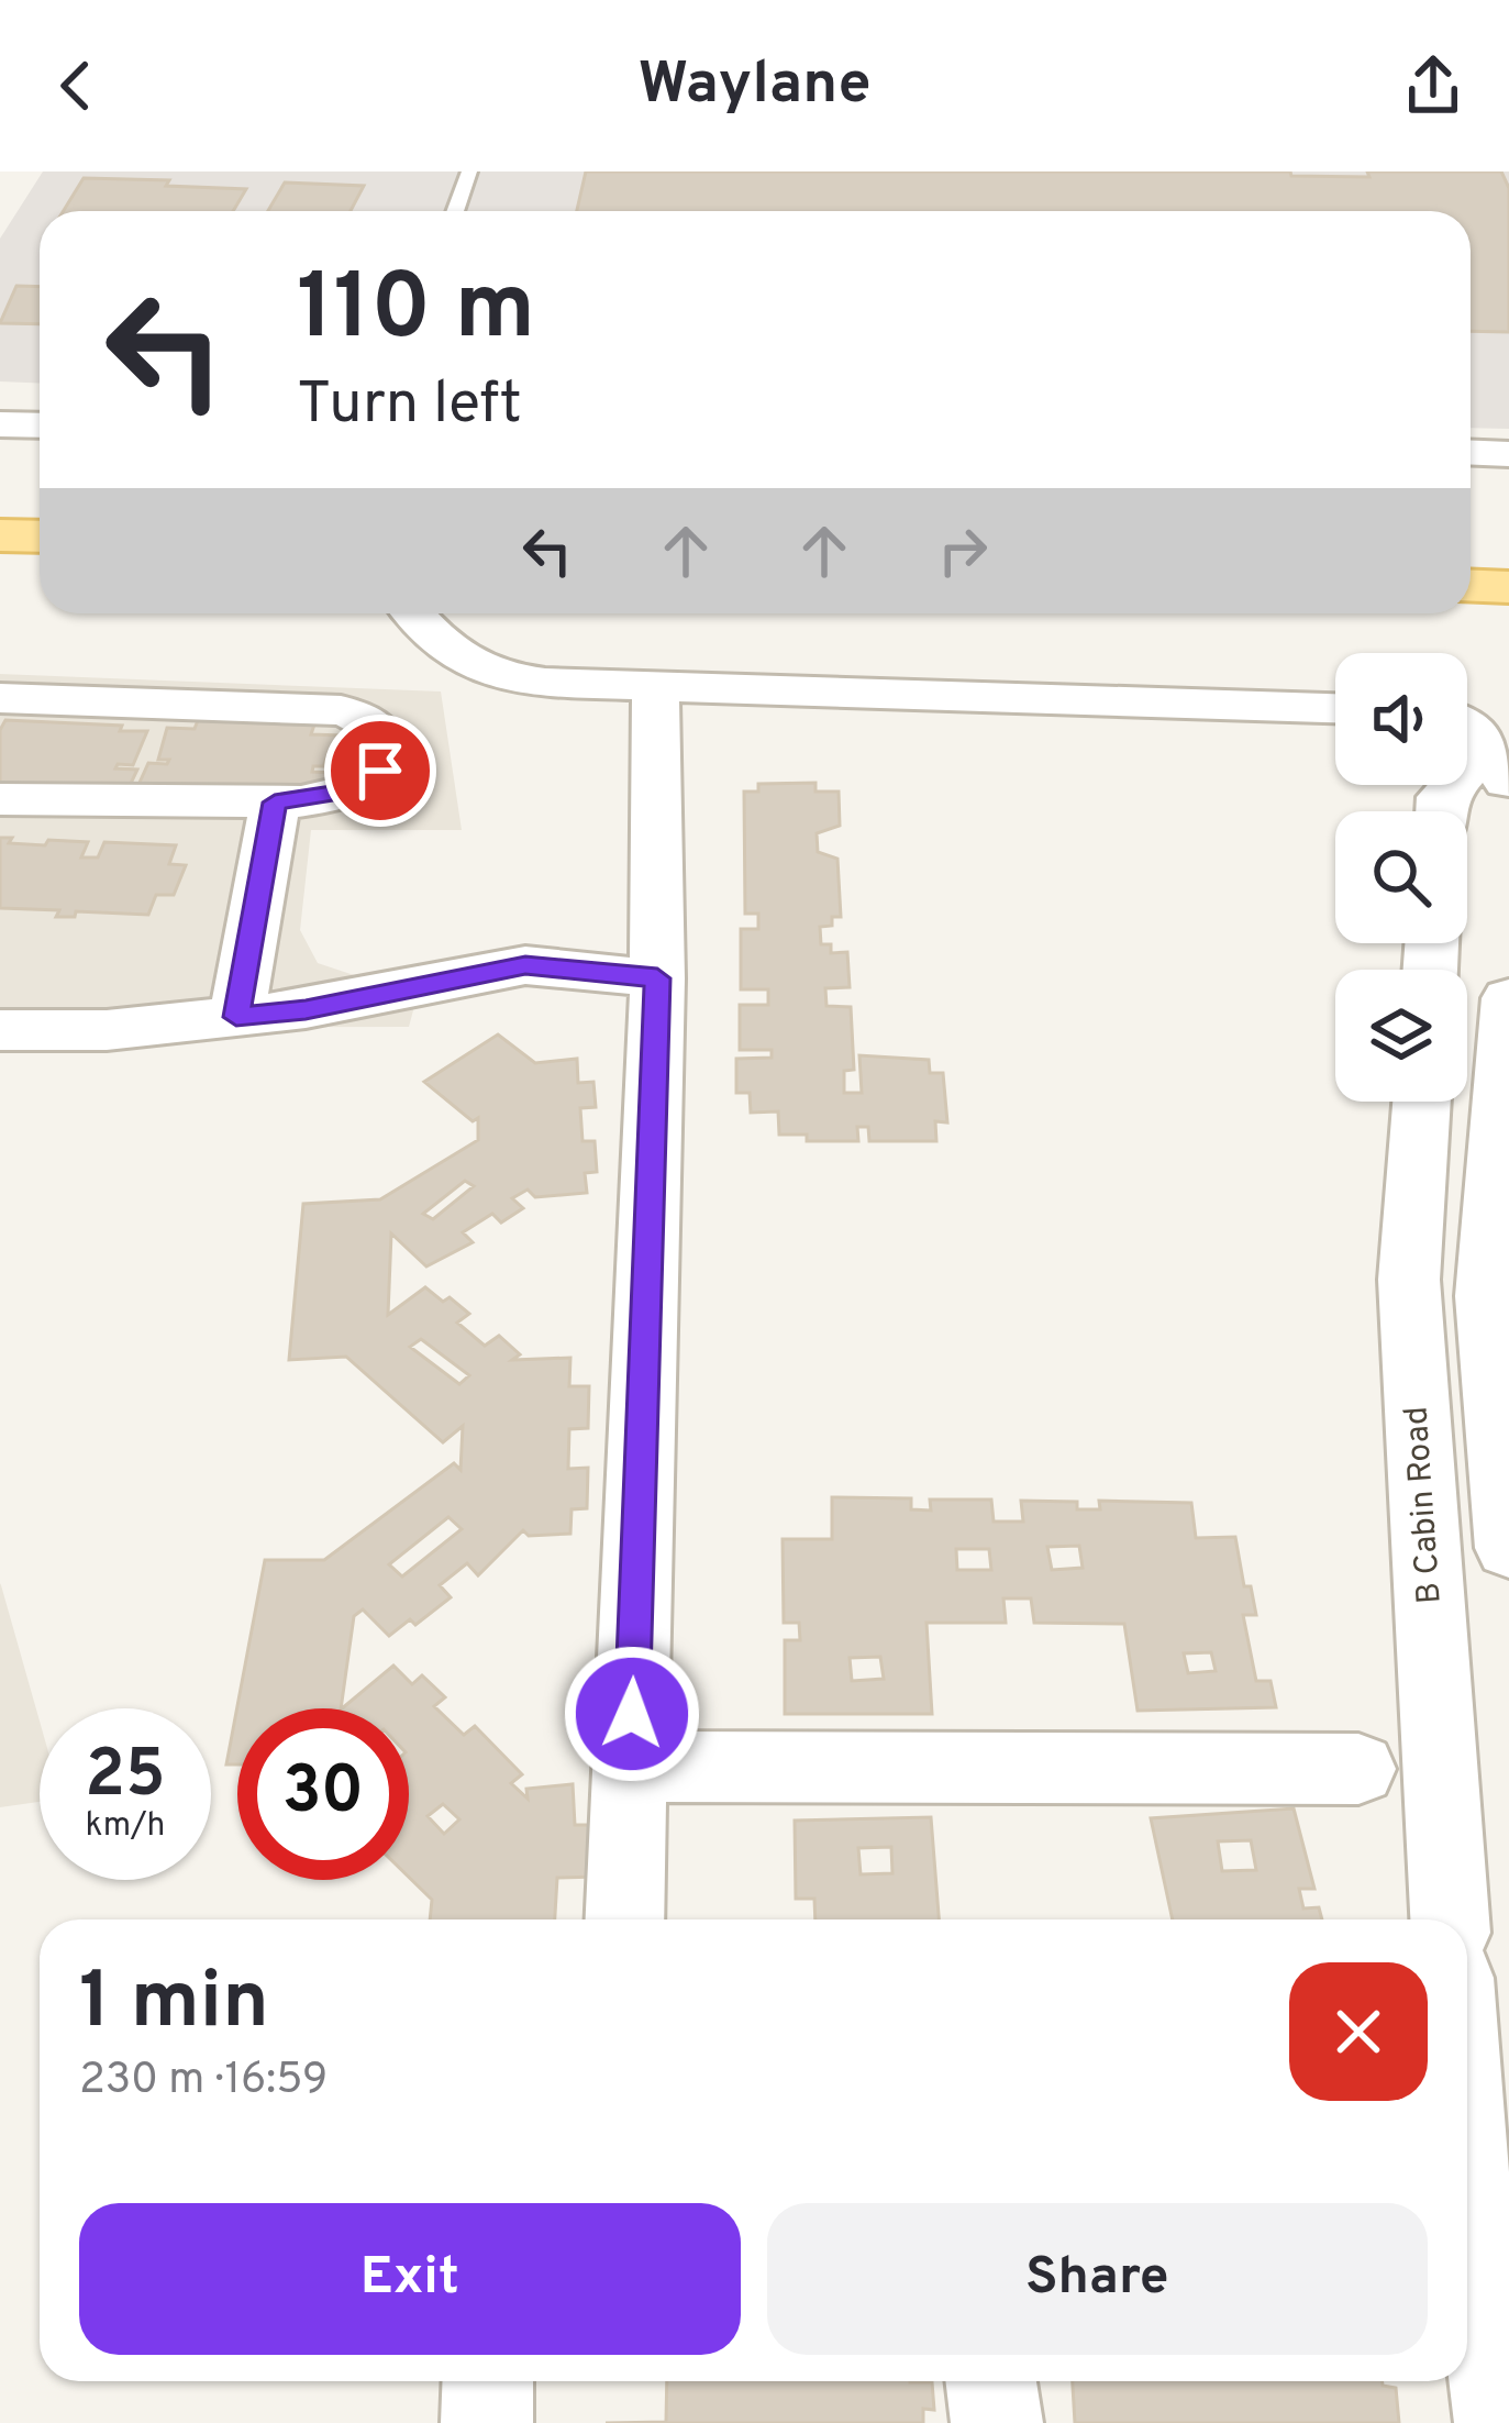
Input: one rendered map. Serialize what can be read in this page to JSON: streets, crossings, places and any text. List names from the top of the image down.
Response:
{
  "streets": {
    "street": ["B Cabin Road"]
  },
  "page": {
    "header": "Waylane",
    "turn": ["110 m", "Turn left"],
    "speed": "25 km/h",
    "limit": "30",
    "heading": ["1 min", "230 m · 16:59"],
    "buttons": ["Exit", "Share"]
  }
}
